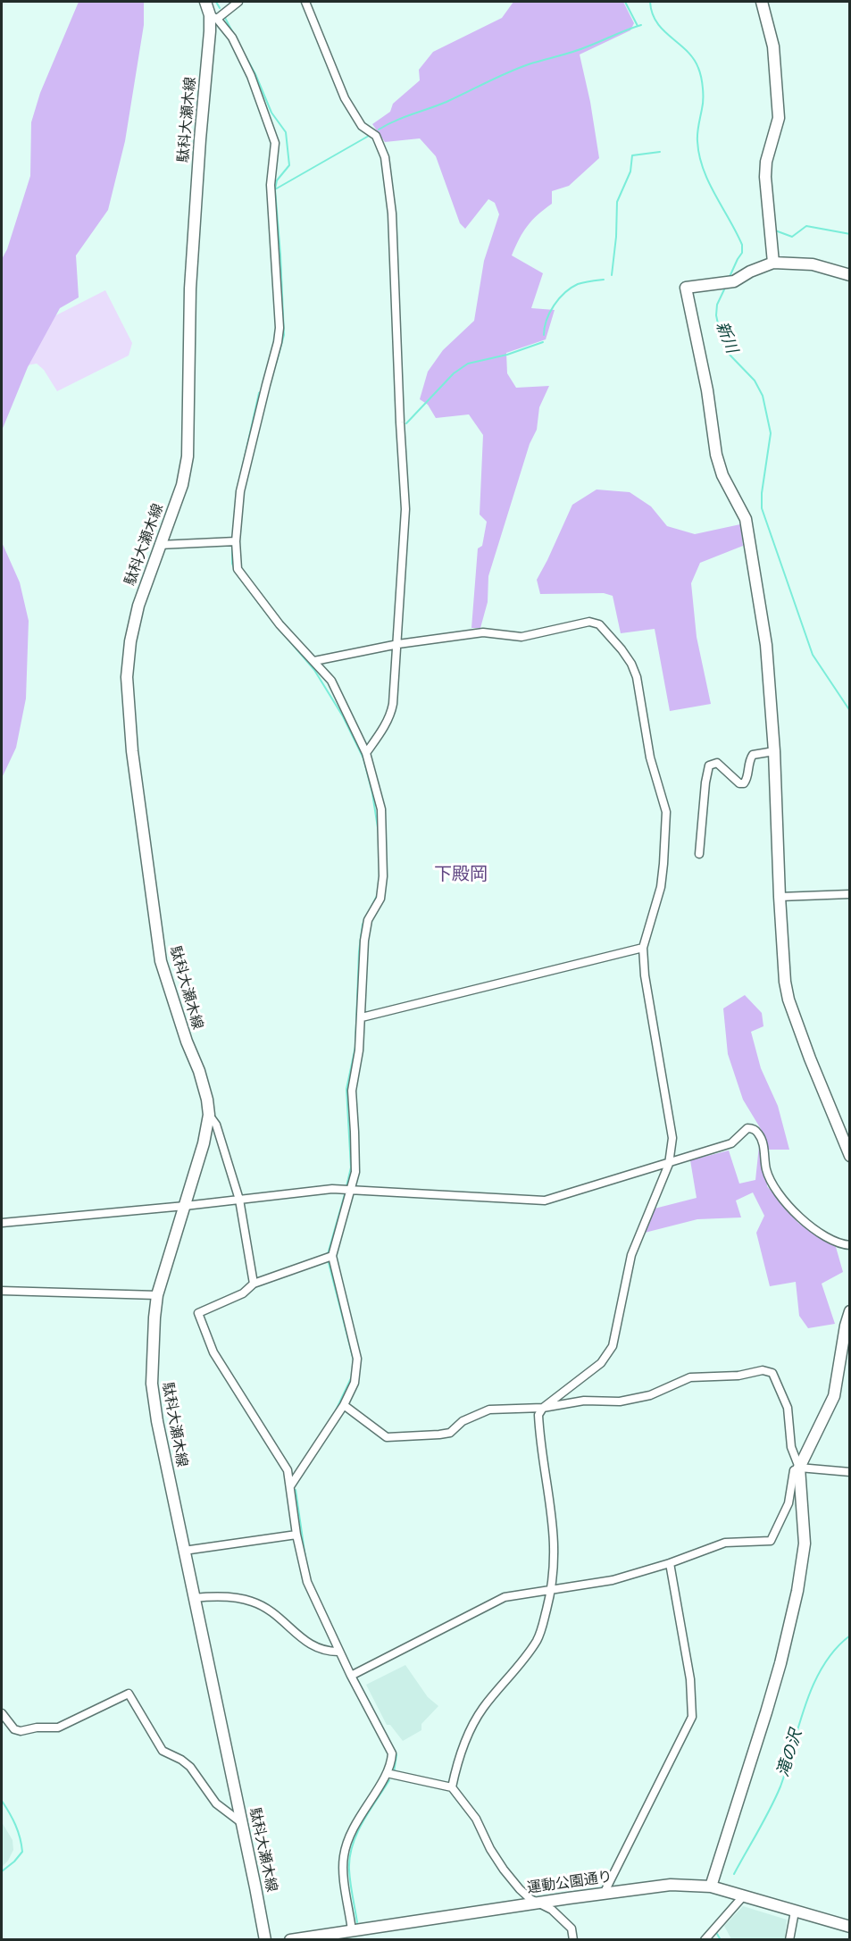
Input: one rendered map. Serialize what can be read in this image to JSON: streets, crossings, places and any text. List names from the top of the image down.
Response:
{
  "streets": {
    "street": ["駄科大瀬木線", "運動公園通り"]
  },
  "districts": ["下殿岡"],
  "water": ["新川", "滝の沢"]
}
